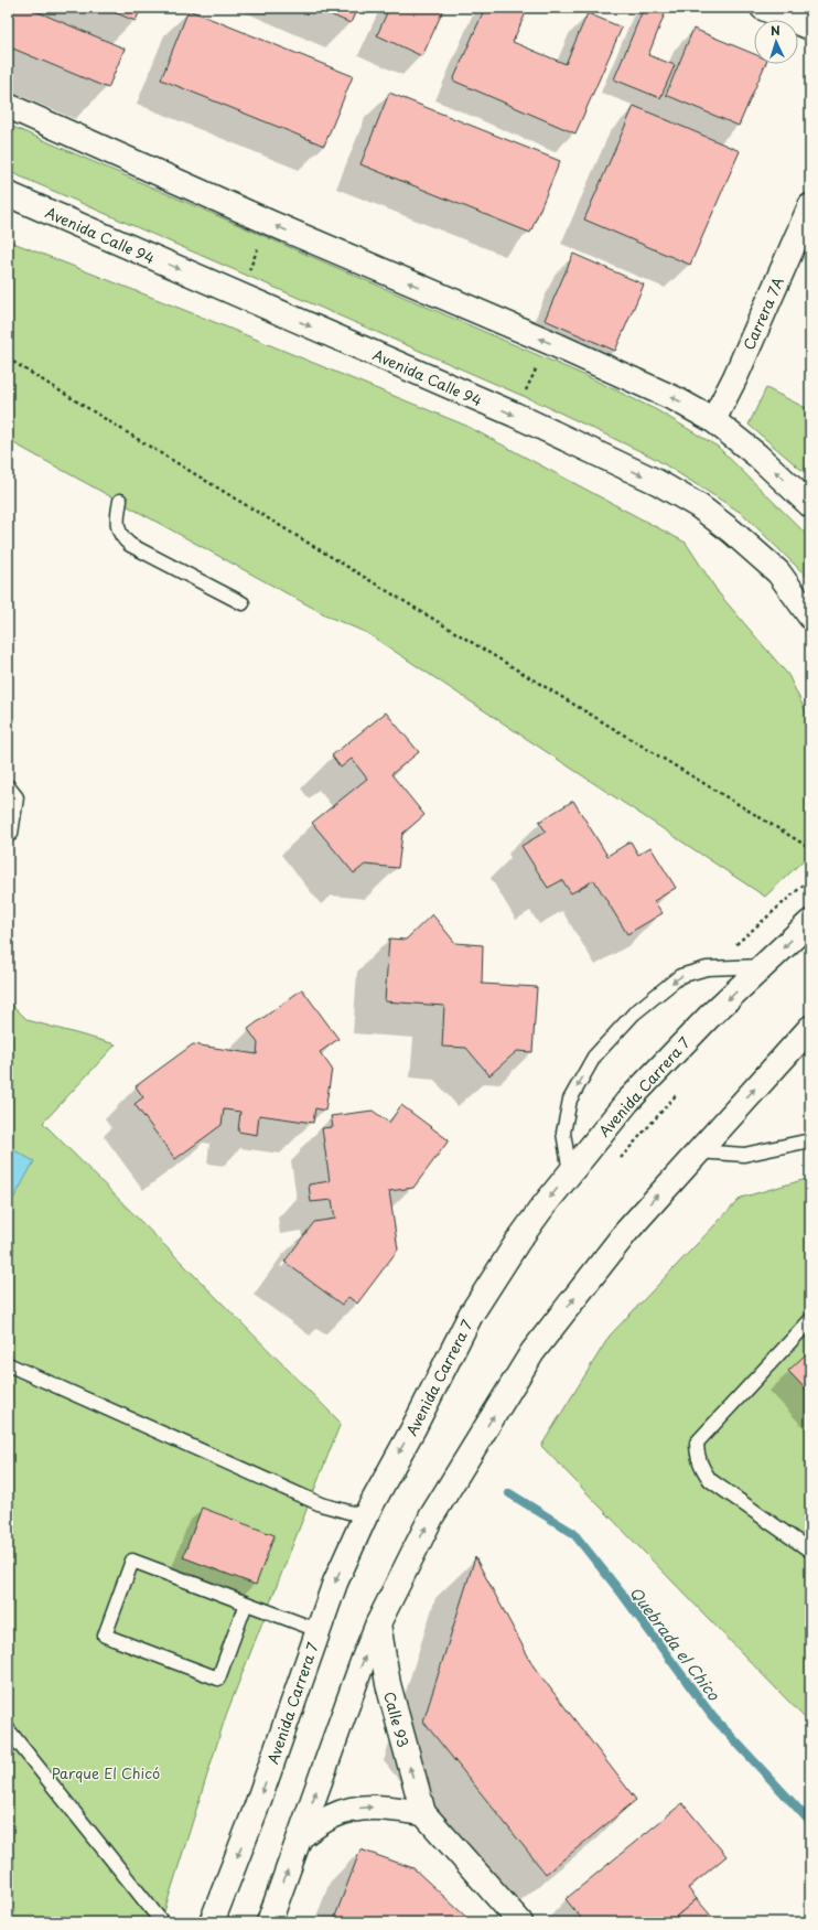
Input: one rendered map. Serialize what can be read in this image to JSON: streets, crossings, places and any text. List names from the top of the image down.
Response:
{
  "streets": {
    "main road": [
      "Avenida Calle 94",
      "Carrera 7A",
      "Avenida Carrera 7",
      "Calle 93"
    ]
  },
  "one_way": ["Calle 93"],
  "water": ["Quebrada el Chico"],
  "parks": ["Parque El Chicó"],
  "north": "top"
}
